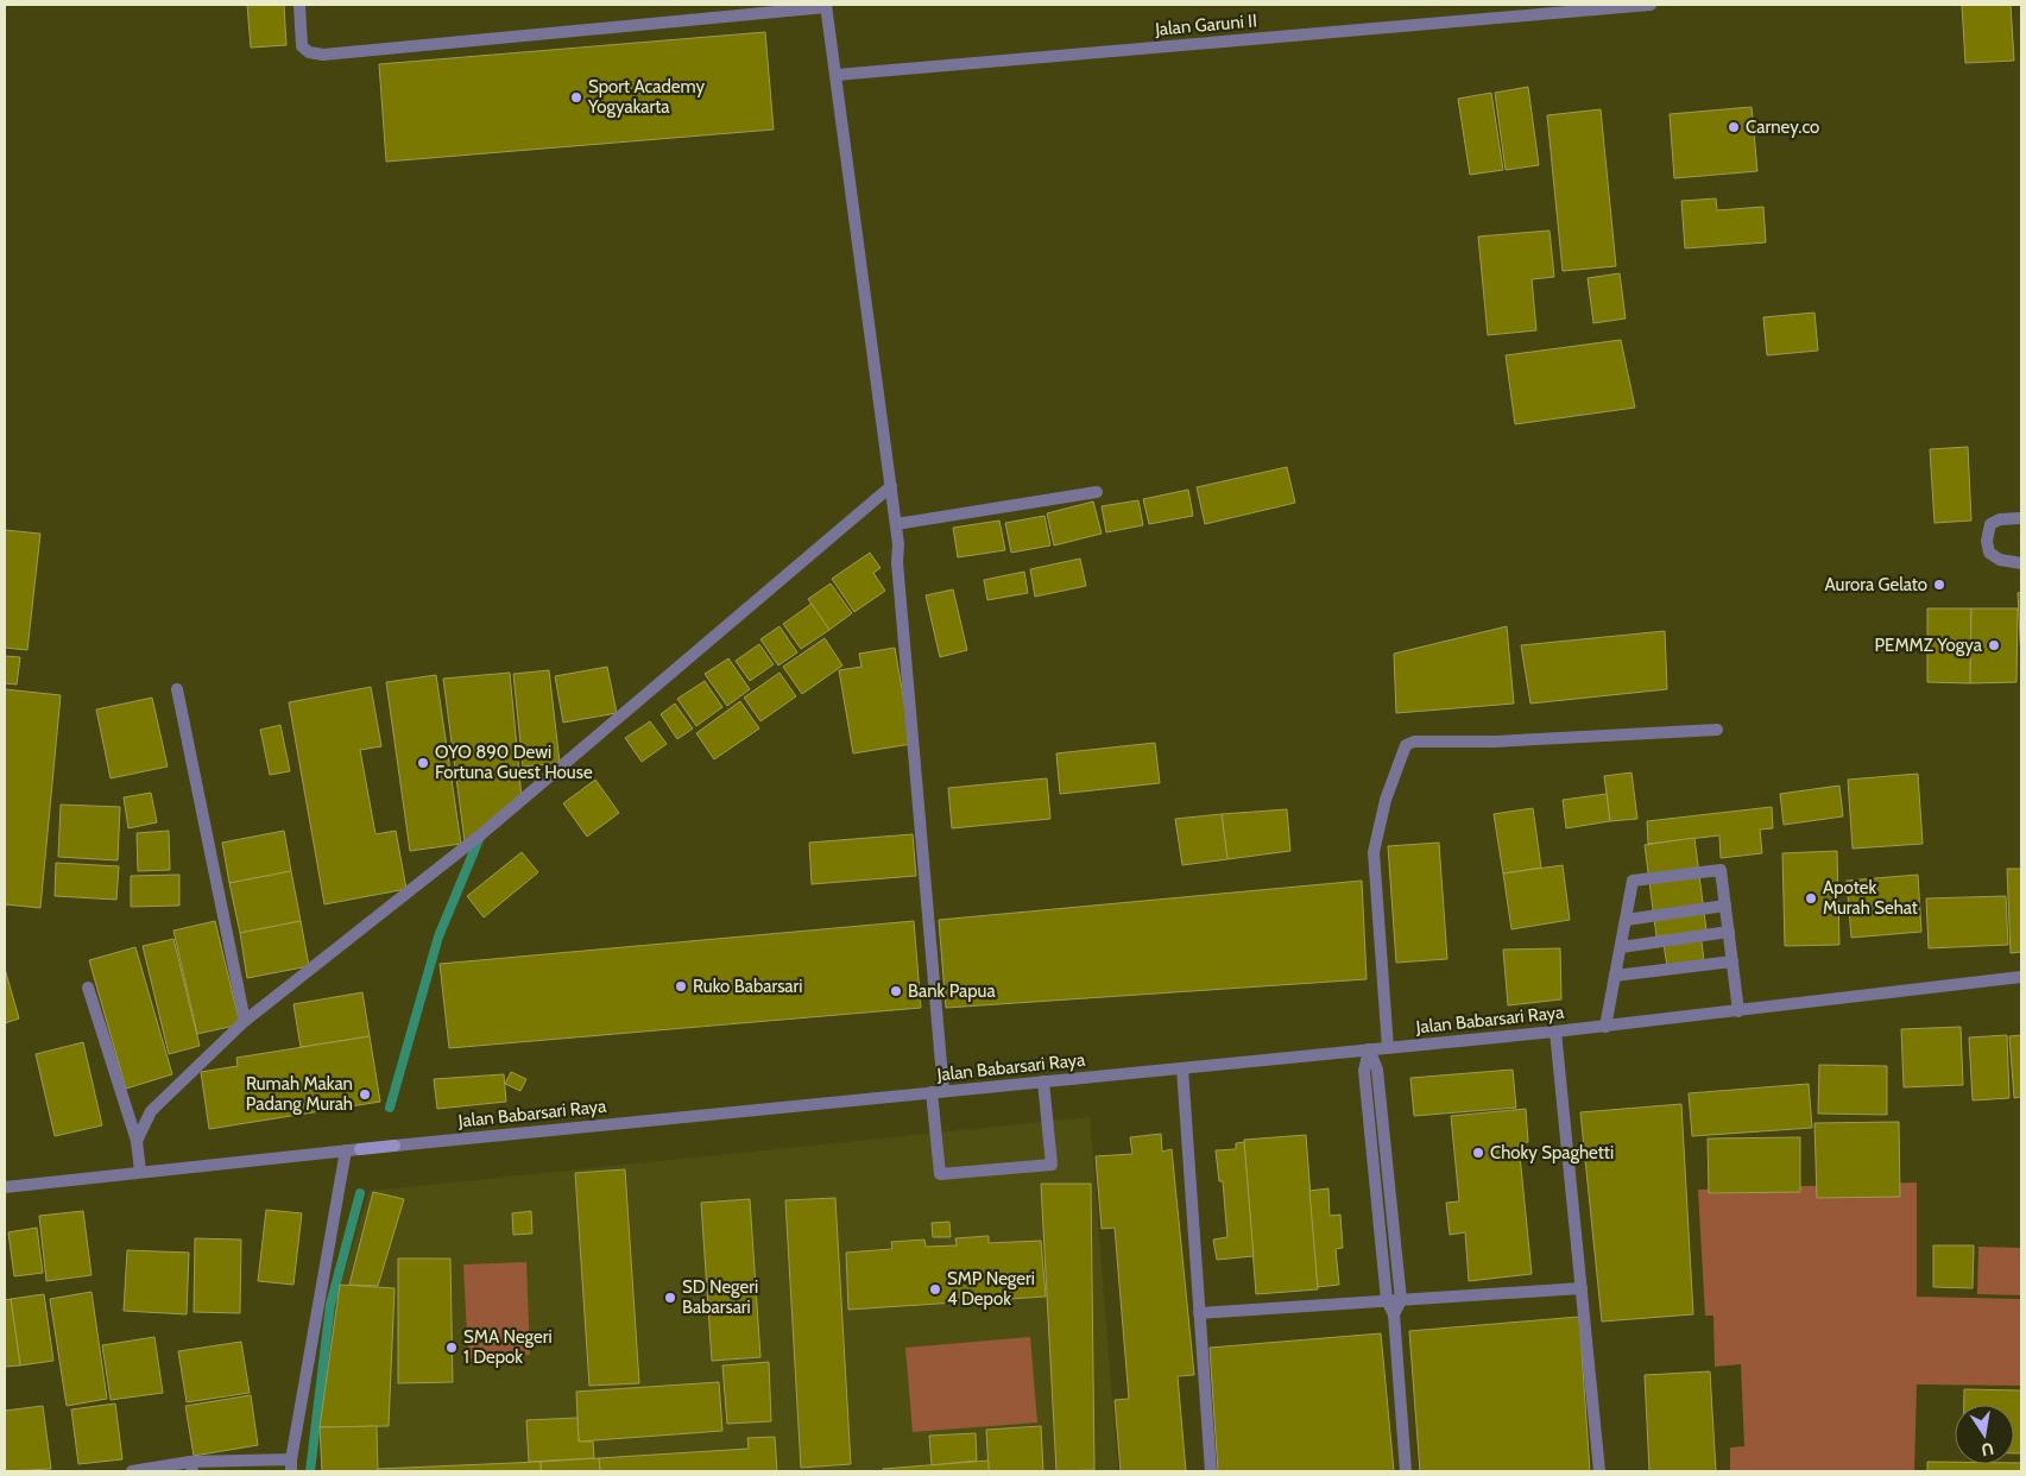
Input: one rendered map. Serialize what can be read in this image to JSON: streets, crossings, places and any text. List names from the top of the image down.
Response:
{
  "streets": {
    "main road": ["Jalan Babarsari Raya"],
    "street": ["Jalan Garuni II"]
  },
  "places": [
    "Sport Academy Yogyakarta",
    "Carney.co",
    "Aurora Gelato",
    "PEMMZ Yogya",
    "OYO 890 Dewi Fortuna Guest House",
    "Apotek Murah Sehat",
    "Ruko Babarsari",
    "Bank Papua",
    "Rumah Makan Padang Murah",
    "Choky Spaghetti",
    "SMP Negeri 4 Depok",
    "SD Negeri Babarsari",
    "SMA Negeri 1 Depok"
  ],
  "north": "bottom"
}
